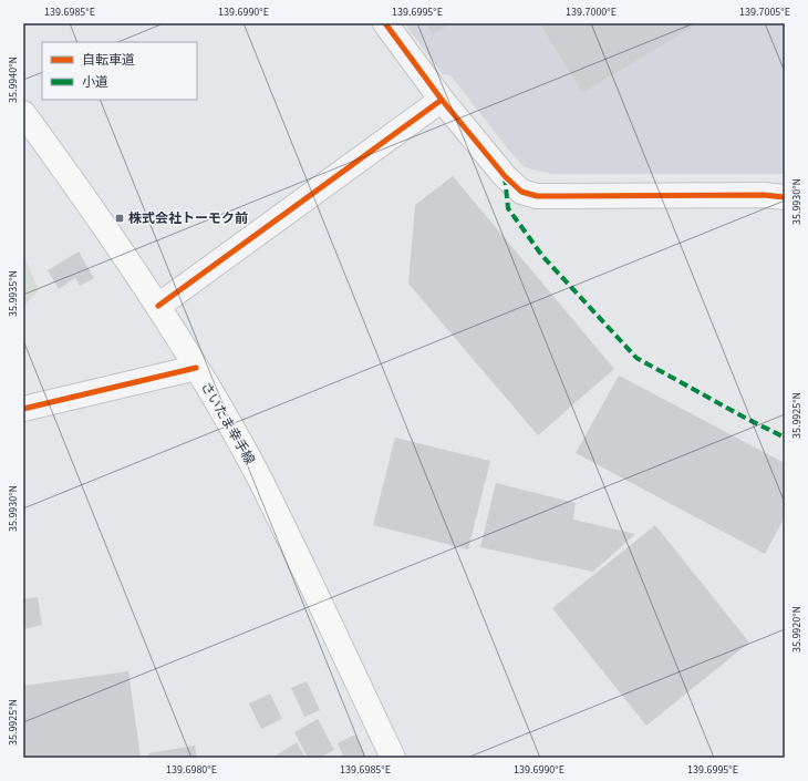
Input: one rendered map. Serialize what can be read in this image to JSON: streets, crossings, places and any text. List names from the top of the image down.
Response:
{
  "streets": {
    "main road": ["さいたま幸手線"]
  },
  "places": {
    "transit": ["株式会社トーモク前"]
  },
  "legend": ["自転車道", "小道"],
  "coordinates": [
    "139.6985°E",
    "139.6990°E",
    "139.6995°E",
    "139.7000°E",
    "139.7005°E",
    "35.9940°N",
    "35.9930°N",
    "35.9935°N",
    "35.9925°N",
    "35.9920°N",
    "139.6980°E"
  ]
}
